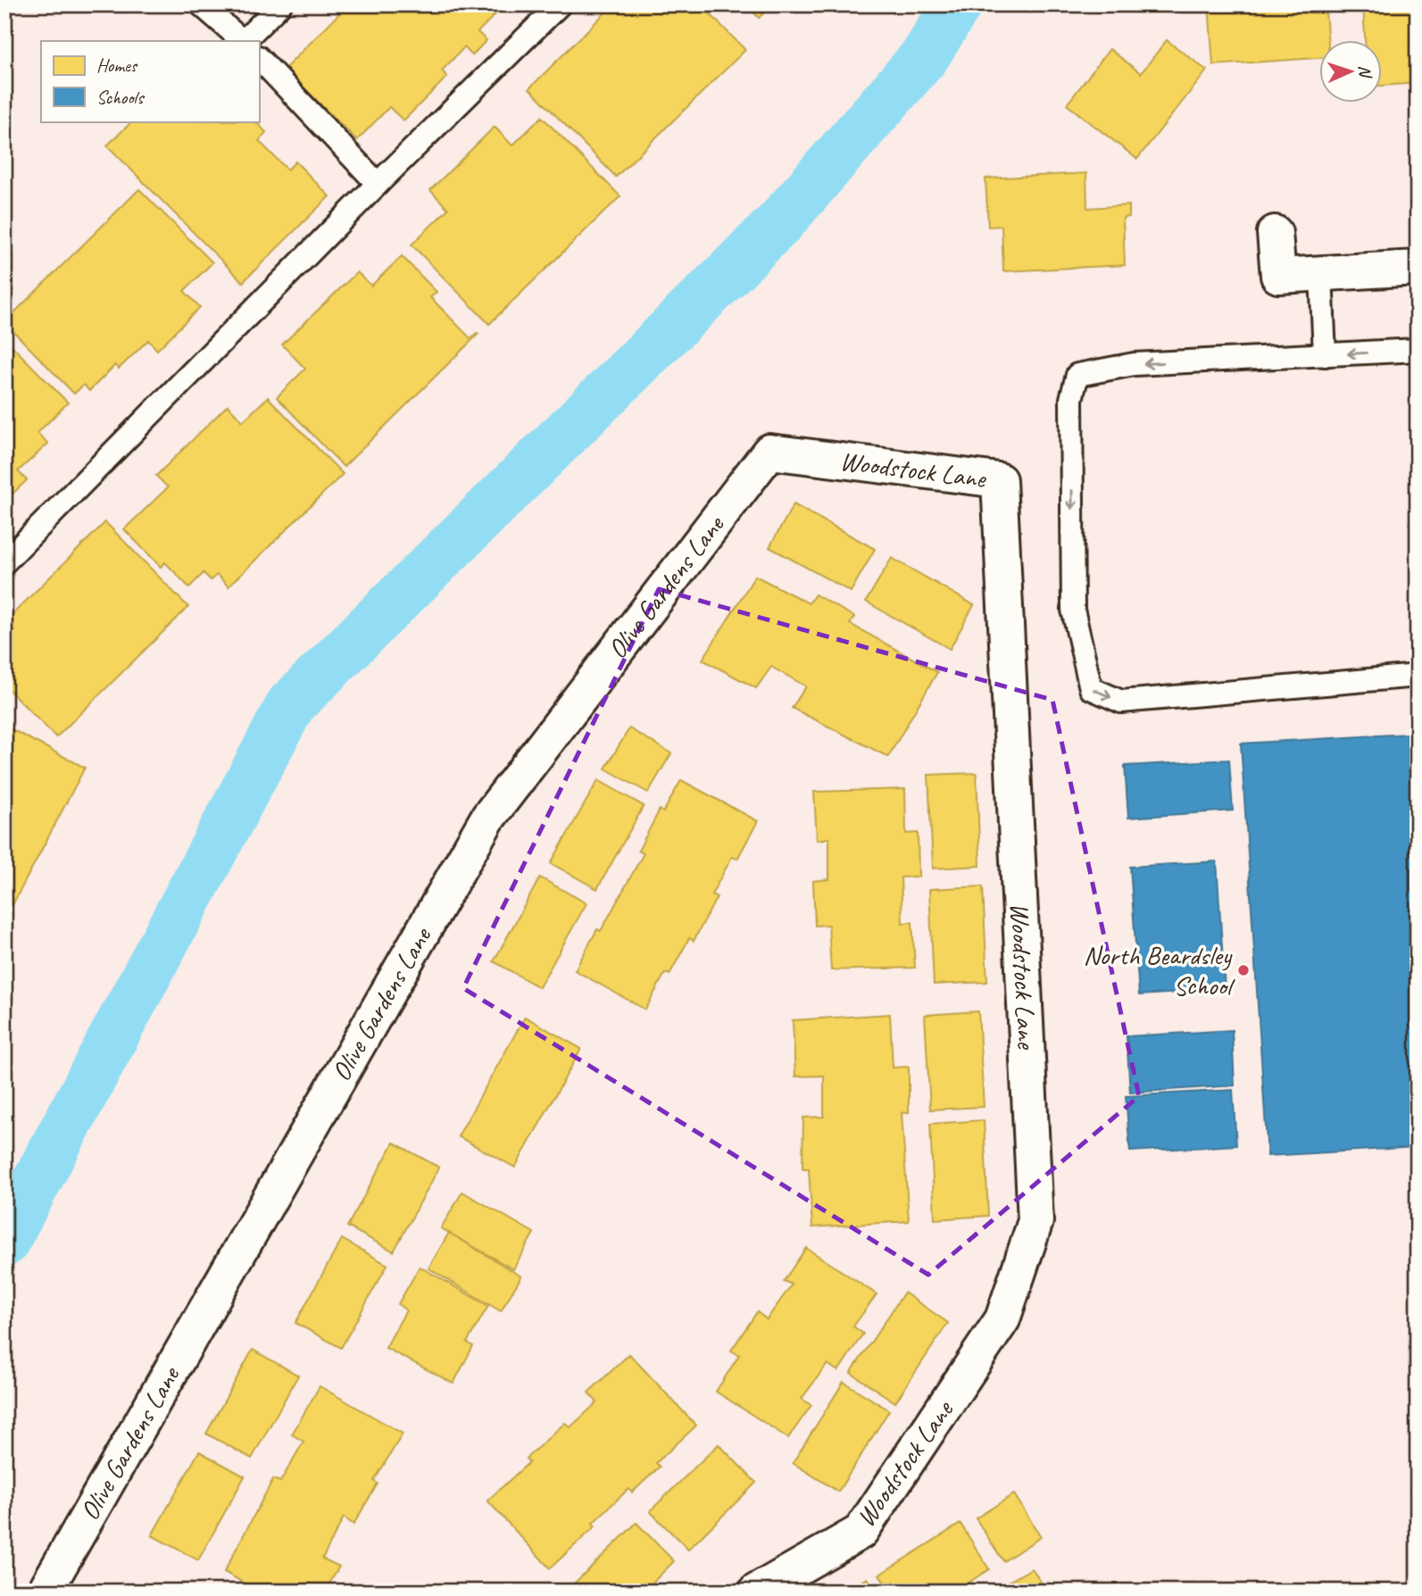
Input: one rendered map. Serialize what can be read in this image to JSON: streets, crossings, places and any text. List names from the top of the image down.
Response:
{
  "streets": {
    "street": ["Woodstock Lane", "Olive Gardens Lane"]
  },
  "crossings": [
    ["Woodstock Lane", "Olive Gardens Lane"]
  ],
  "places": ["North Beardsley School"],
  "legend": ["Homes", "Schools"],
  "north": "right"
}
